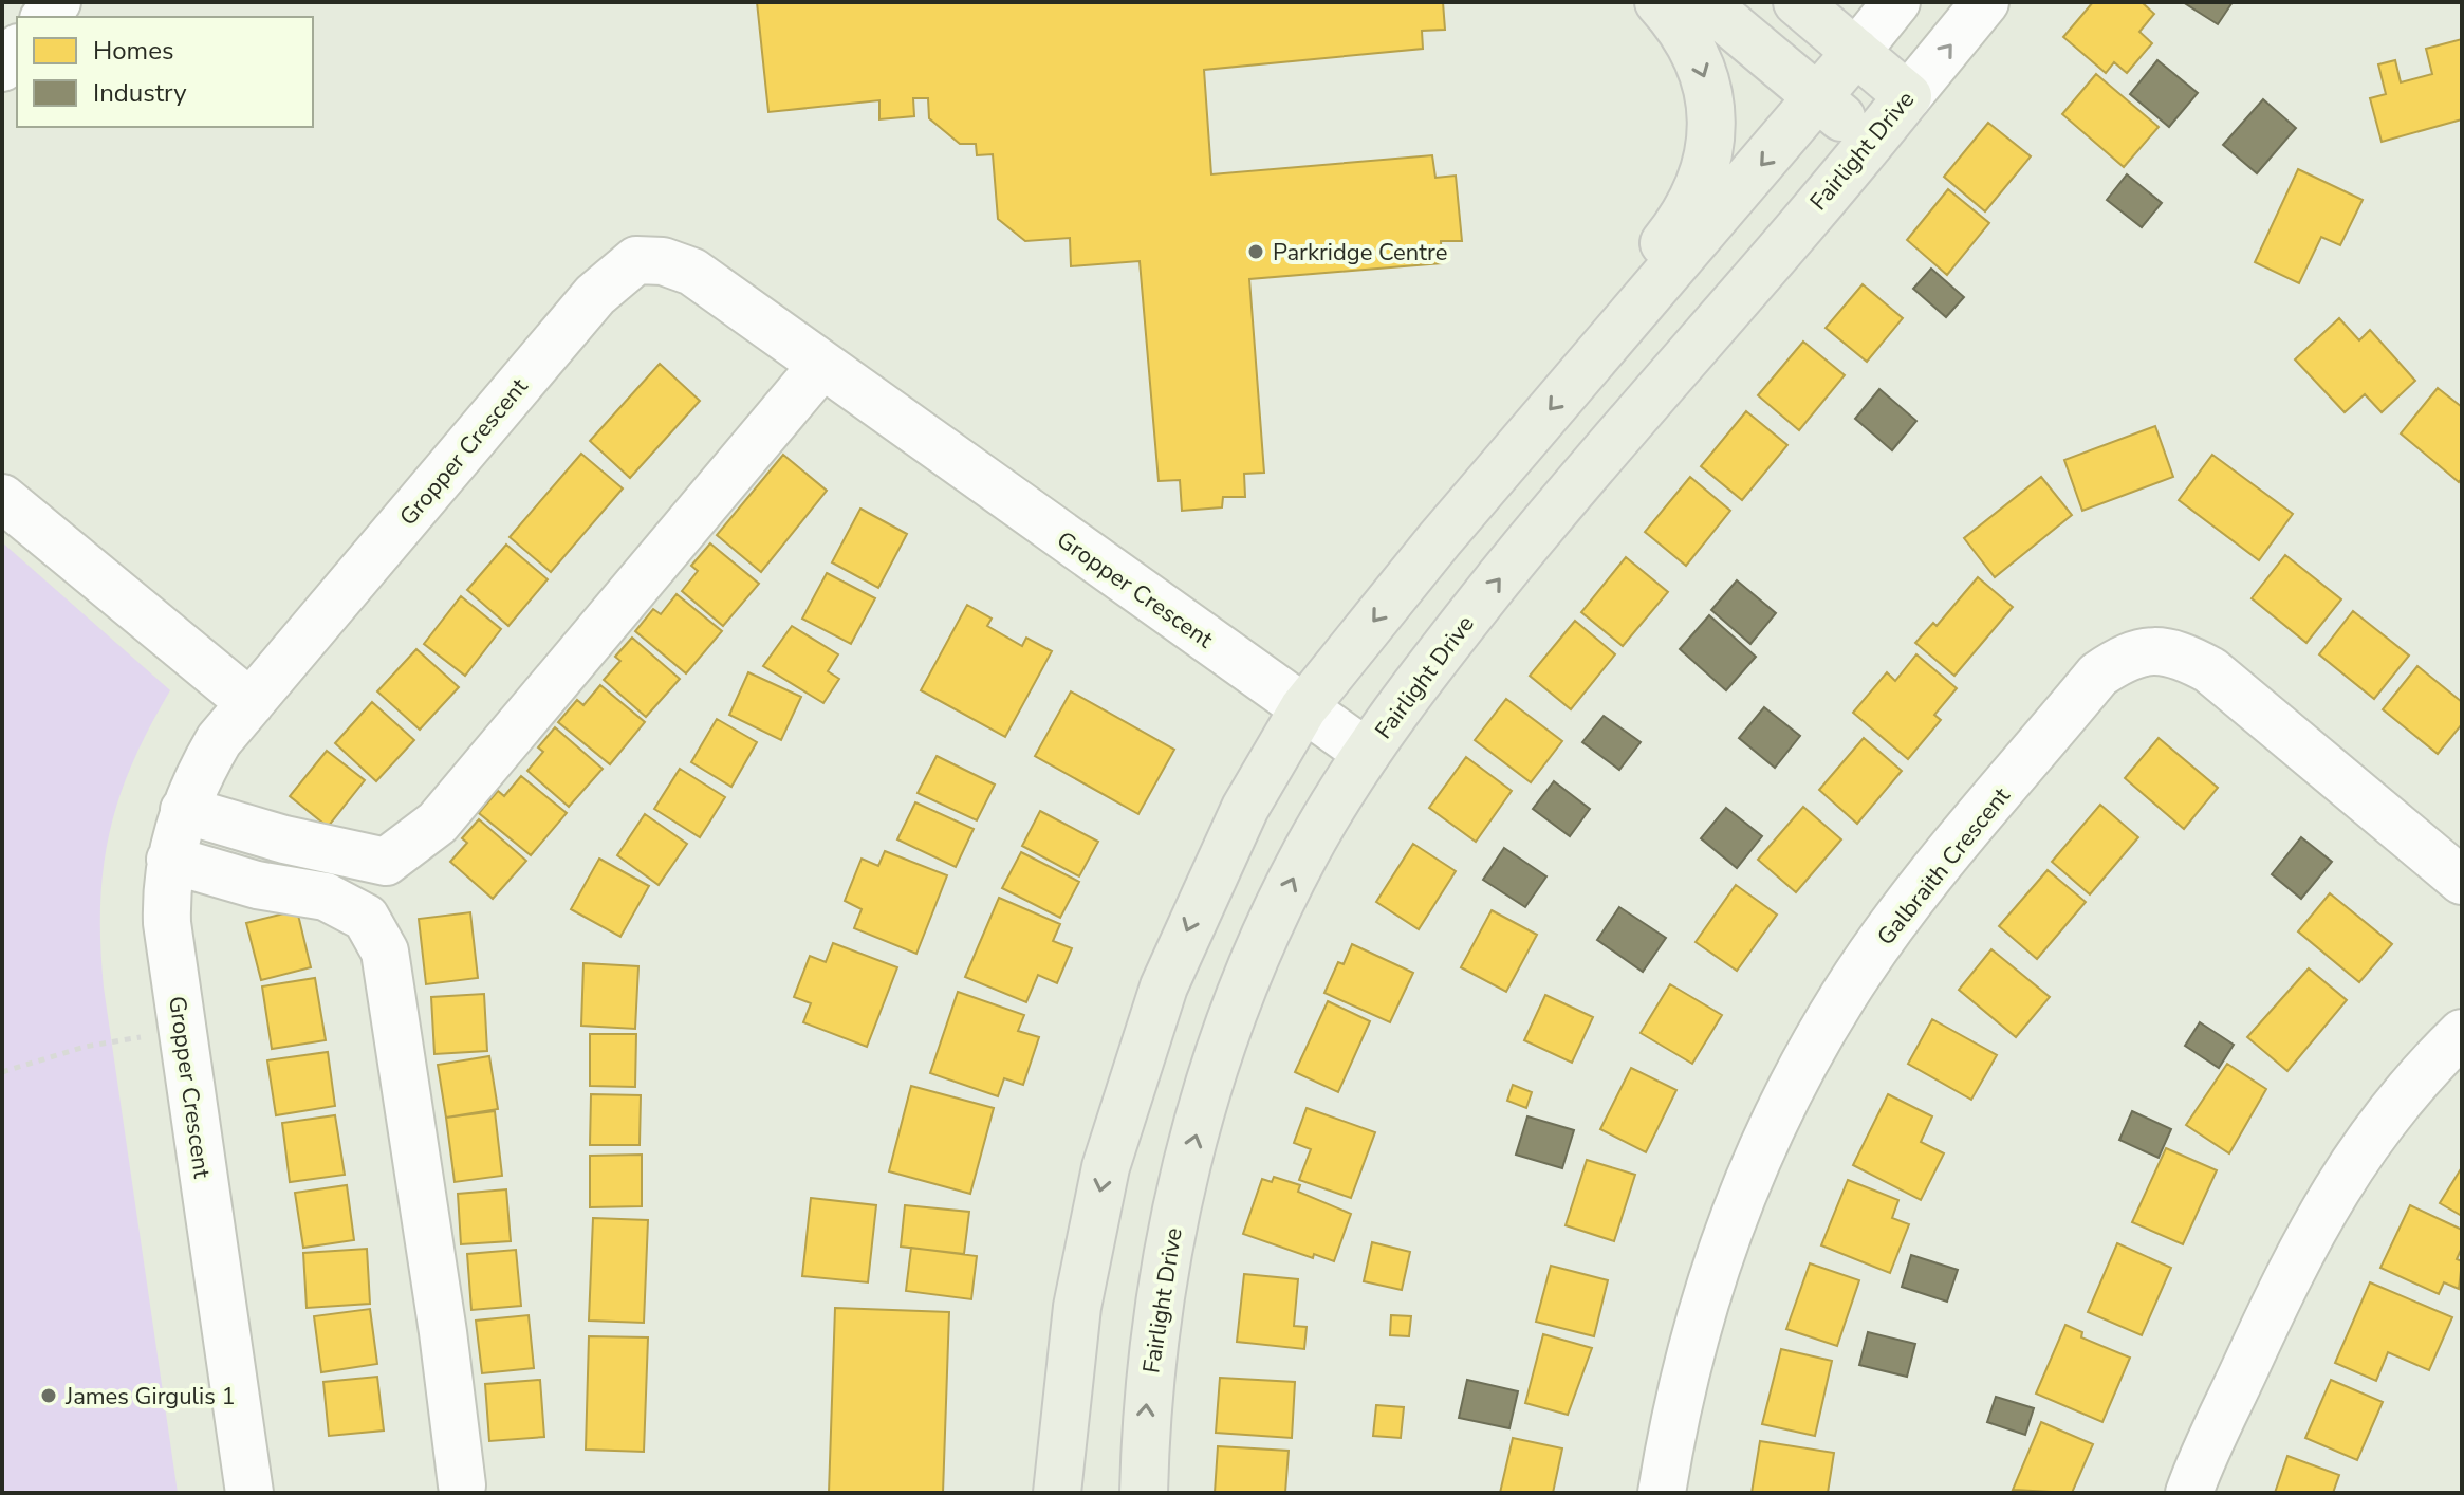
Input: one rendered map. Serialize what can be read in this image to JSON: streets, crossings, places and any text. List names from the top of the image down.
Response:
{
  "streets": {
    "main road": ["Fairlight Drive"],
    "street": ["Gropper Crescent", "Galbraith Crescent"]
  },
  "crossings": [
    ["Fairlight Drive", "Gropper Crescent"]
  ],
  "one_way": ["Fairlight Drive"],
  "places": ["Parkridge Centre", "James Girgulis 1"],
  "legend": ["Homes", "Industry"]
}
